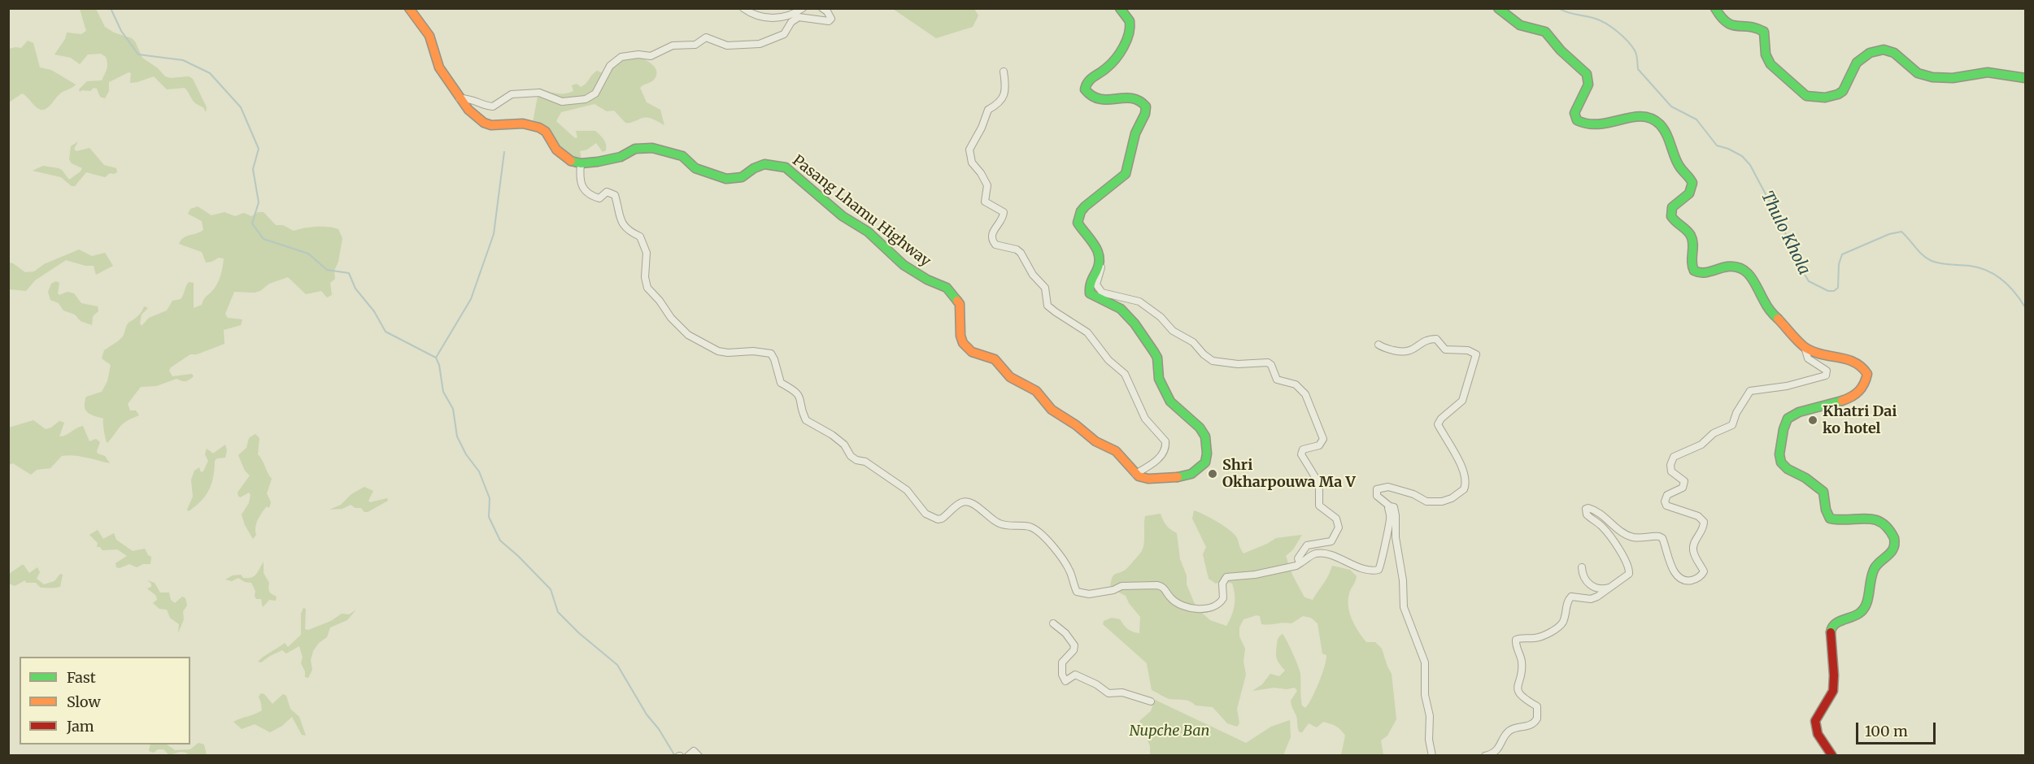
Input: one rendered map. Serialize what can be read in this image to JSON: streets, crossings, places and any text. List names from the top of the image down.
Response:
{
  "streets": {
    "main road": ["Pasang Lhamu Highway"]
  },
  "water": ["Thulo Khola"],
  "parks": ["Nupche Ban"],
  "places": ["Khatri Dai ko hotel", "Shri Okharpouwa Ma V"],
  "legend": ["Fast", "Slow", "Jam"],
  "scale_bar": "100 m"
}
